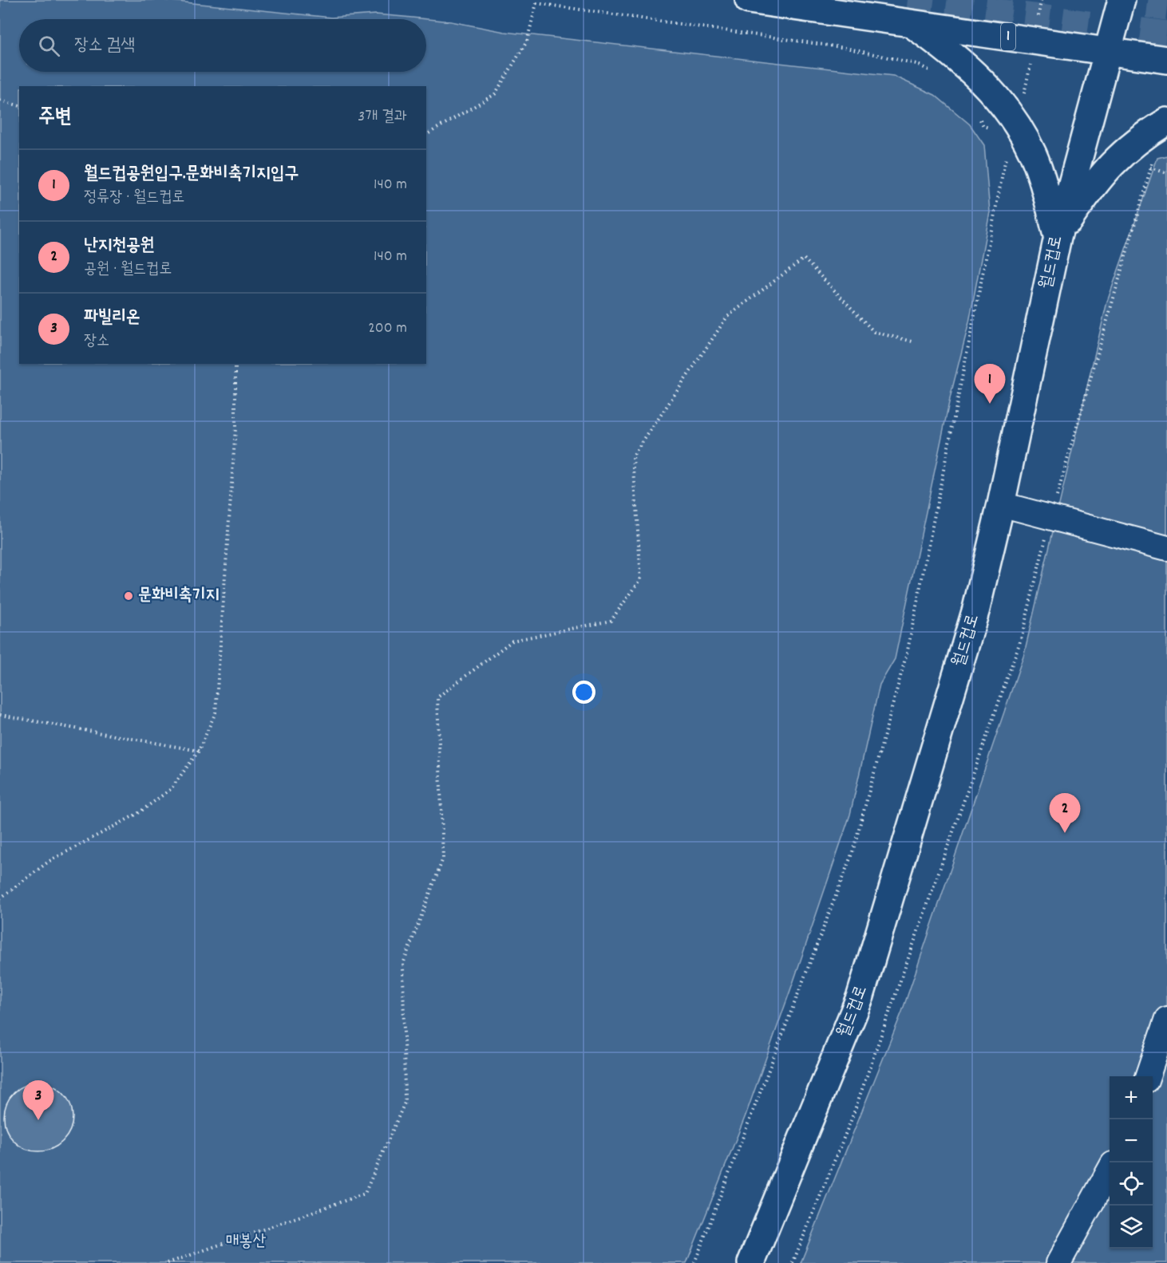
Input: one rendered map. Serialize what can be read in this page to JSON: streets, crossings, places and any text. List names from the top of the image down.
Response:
{
  "streets": {
    "main road": ["1", "월드컵로"]
  },
  "crossings": [
    ["1", "월드컵로"]
  ],
  "parks": ["매봉산"],
  "places": ["문화비축기지"],
  "page": {
    "search": "장소 검색",
    "heading": ["주변", "3개 결과"],
    "list": [
      {
        "mark": "1",
        "name": "월드컵공원입구.문화비축기지입구",
        "note": "정류장 · 월드컵로",
        "value": "140 m"
      },
      {
        "mark": "2",
        "name": "난지천공원",
        "note": "공원 · 월드컵로",
        "value": "140 m"
      },
      {
        "mark": "3",
        "name": "파빌리온",
        "note": "장소",
        "value": "200 m"
      }
    ],
    "pins": ["1", "2", "3"],
    "map_buttons": ["+", "−"]
  }
}
